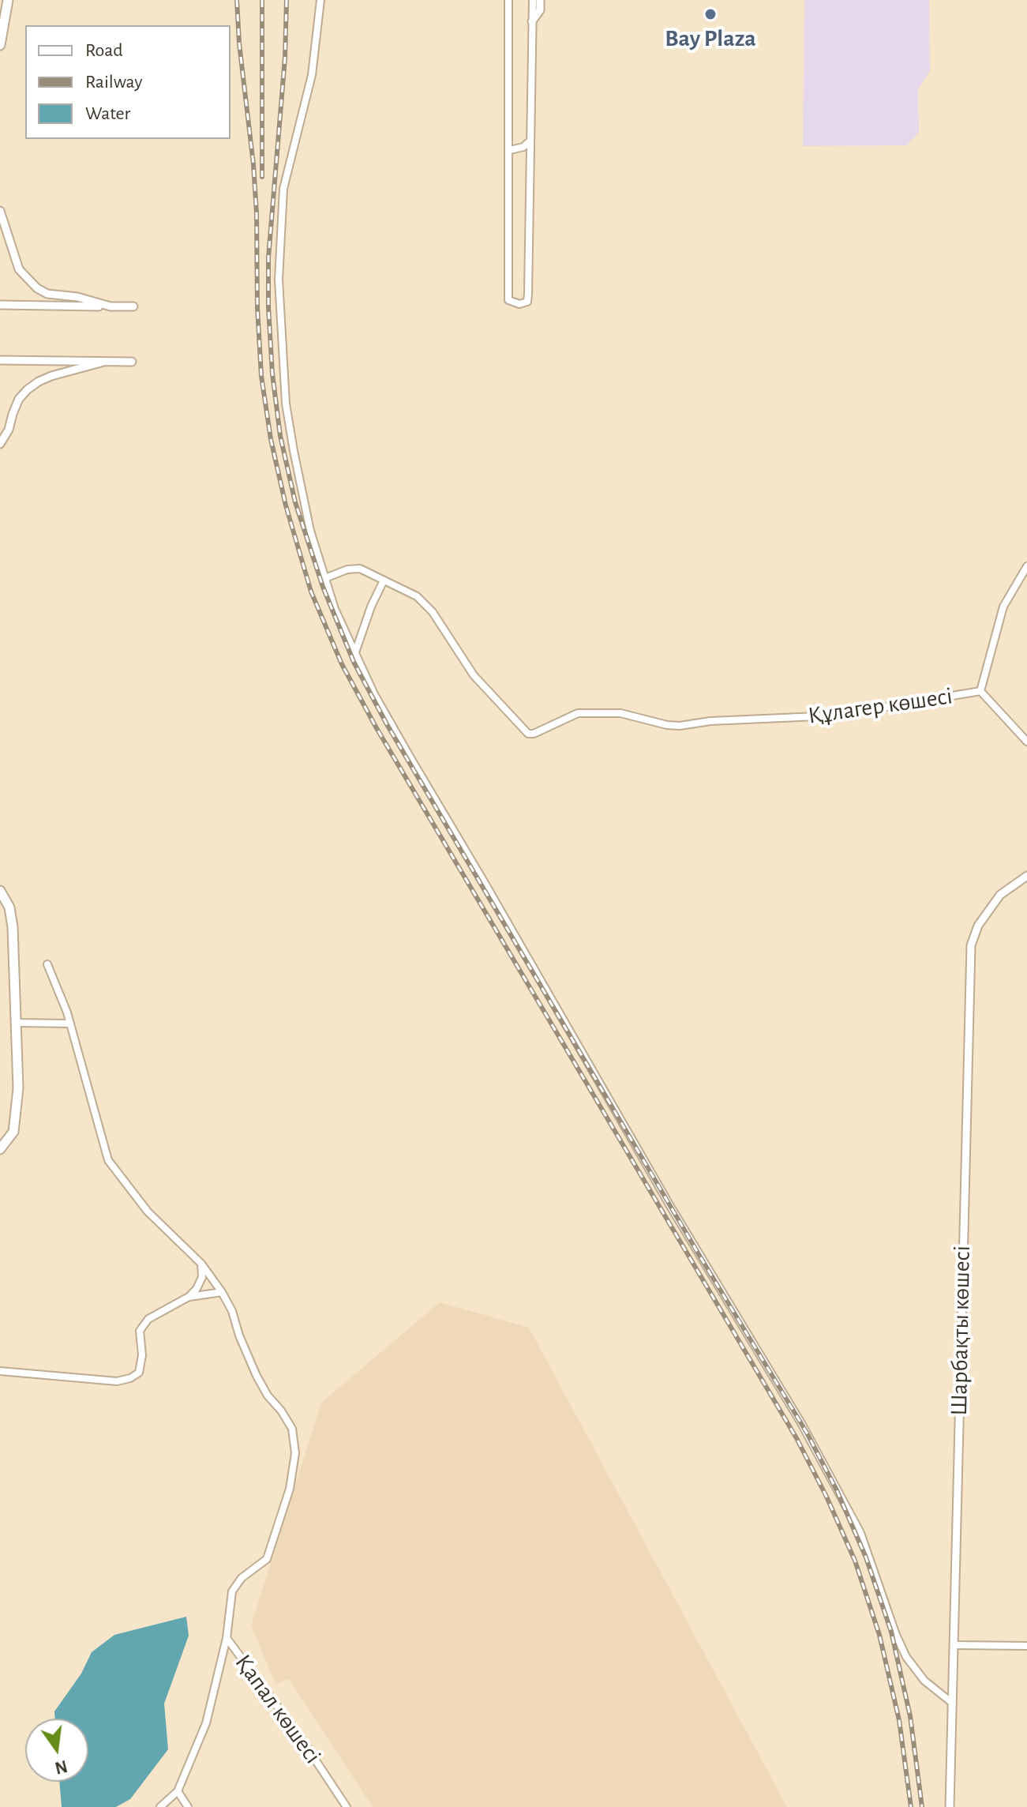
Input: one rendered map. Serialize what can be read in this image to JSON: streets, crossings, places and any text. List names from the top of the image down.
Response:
{
  "streets": {
    "street": ["Құлагер көшесі", "Шарбақты көшесі", "Қапал көшесі"]
  },
  "places": ["Bay Plaza"],
  "legend": ["Road", "Railway", "Water"],
  "north": "bottom"
}
